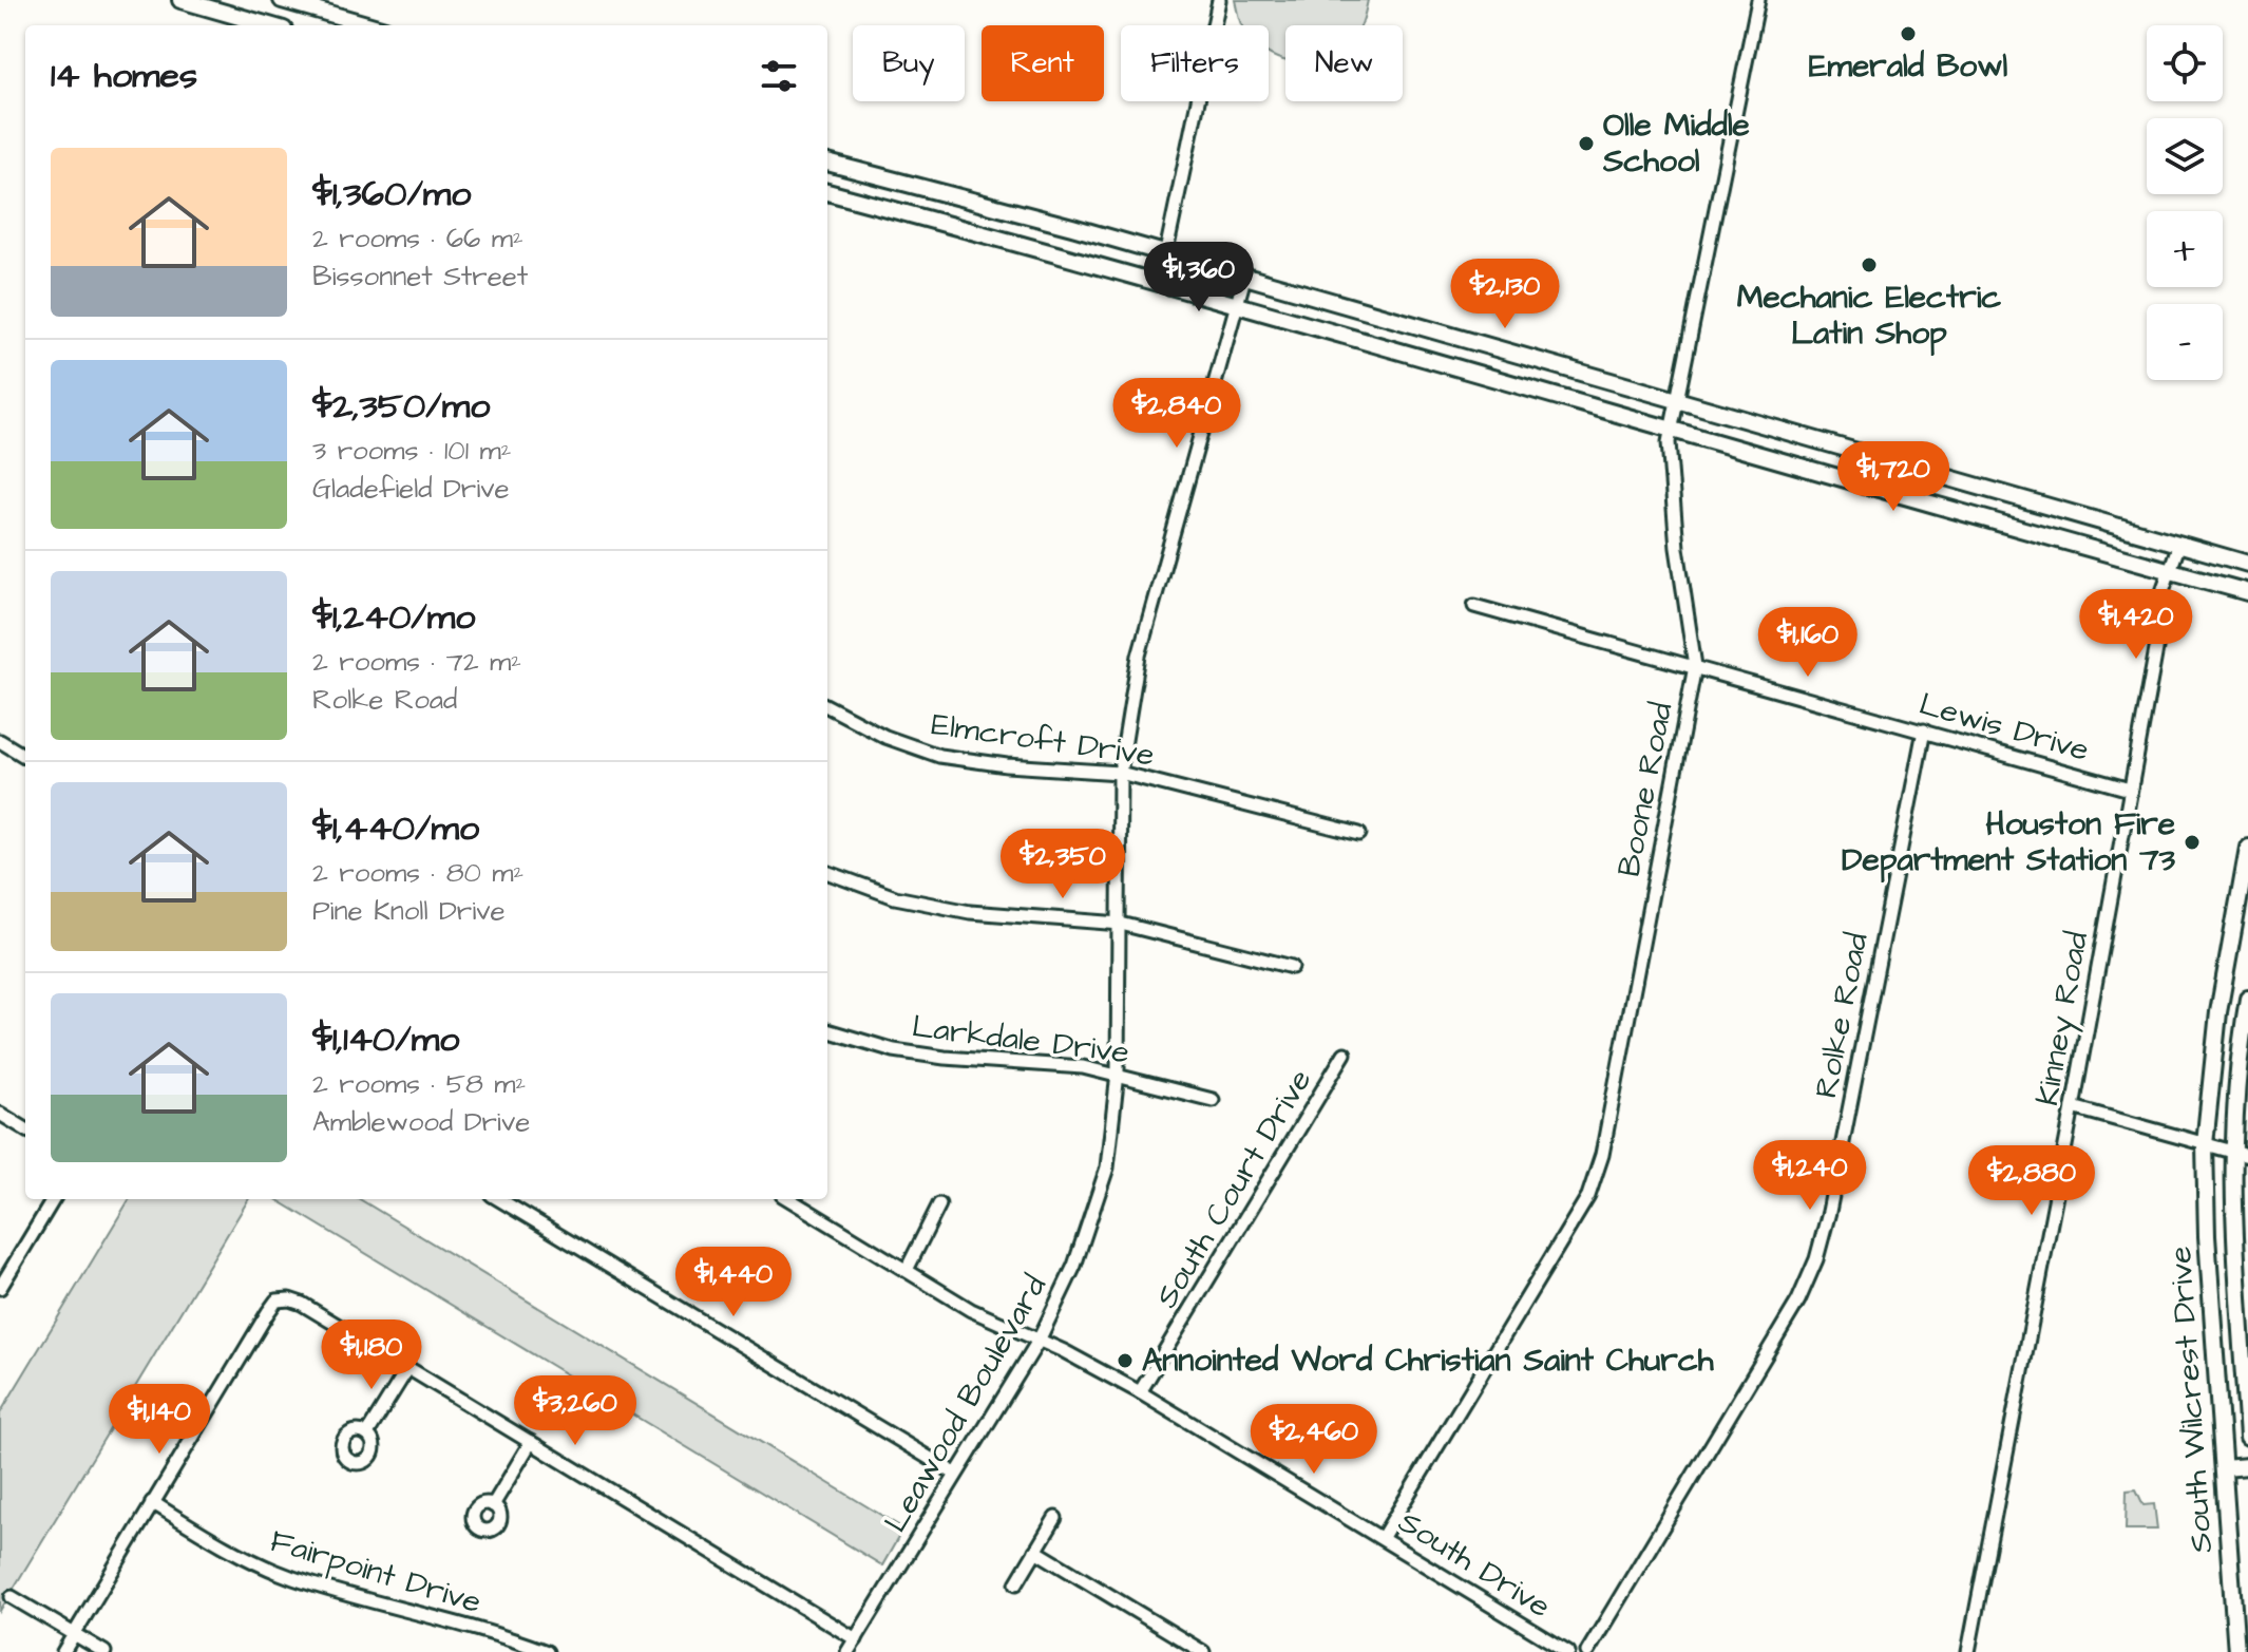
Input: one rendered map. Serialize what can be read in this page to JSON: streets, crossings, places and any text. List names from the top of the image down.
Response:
{
  "streets": {
    "main road": ["South Wilcrest Drive"],
    "street": [
      "Lewis Drive",
      "Elmcroft Drive",
      "Boone Road",
      "Rolke Road",
      "Kinney Road",
      "Larkdale Drive",
      "South Court Drive",
      "Leawood Boulevard",
      "South Drive",
      "Fairpoint Drive"
    ]
  },
  "crossings": [
    ["Lewis Drive", "Boone Road"],
    ["Lewis Drive", "Rolke Road"],
    ["Lewis Drive", "Kinney Road"],
    ["Elmcroft Drive", "Leawood Boulevard"],
    ["Boone Road", "South Drive"],
    ["Larkdale Drive", "Leawood Boulevard"],
    ["South Court Drive", "South Drive"],
    ["Leawood Boulevard", "South Drive"]
  ],
  "places": [
    "Emerald Bowl",
    "Olle Middle School",
    "Mechanic Electric Latin Shop",
    "Houston Fire Department Station 73",
    "Annointed Word Christian Saint Church"
  ],
  "page": {
    "map_buttons": ["+", "−"],
    "chip": [
      "Buy",
      "Rent",
      "Filters",
      "New"
    ],
    "heading": "14 homes",
    "list": [
      {
        "name": "$1,360/mo",
        "note": "2 rooms · 66 m² · Bissonnet Street"
      },
      {
        "name": "$2,350/mo",
        "note": "3 rooms · 101 m² · Gladefield Drive"
      },
      {
        "name": "$1,240/mo",
        "note": "2 rooms · 72 m² · Rolke Road"
      },
      {
        "name": "$1,440/mo",
        "note": "2 rooms · 80 m² · Pine Knoll Drive"
      },
      {
        "name": "$1,140/mo",
        "note": "2 rooms · 58 m² · Amblewood Drive"
      }
    ],
    "price": [
      "$1,360",
      "$2,130",
      "$2,840",
      "$1,720",
      "$1,420",
      "$1,160",
      "$2,350",
      "$1,240",
      "$2,880",
      "$1,440",
      "$1,180",
      "$3,260",
      "$1,140",
      "$2,460"
    ]
  }
}
